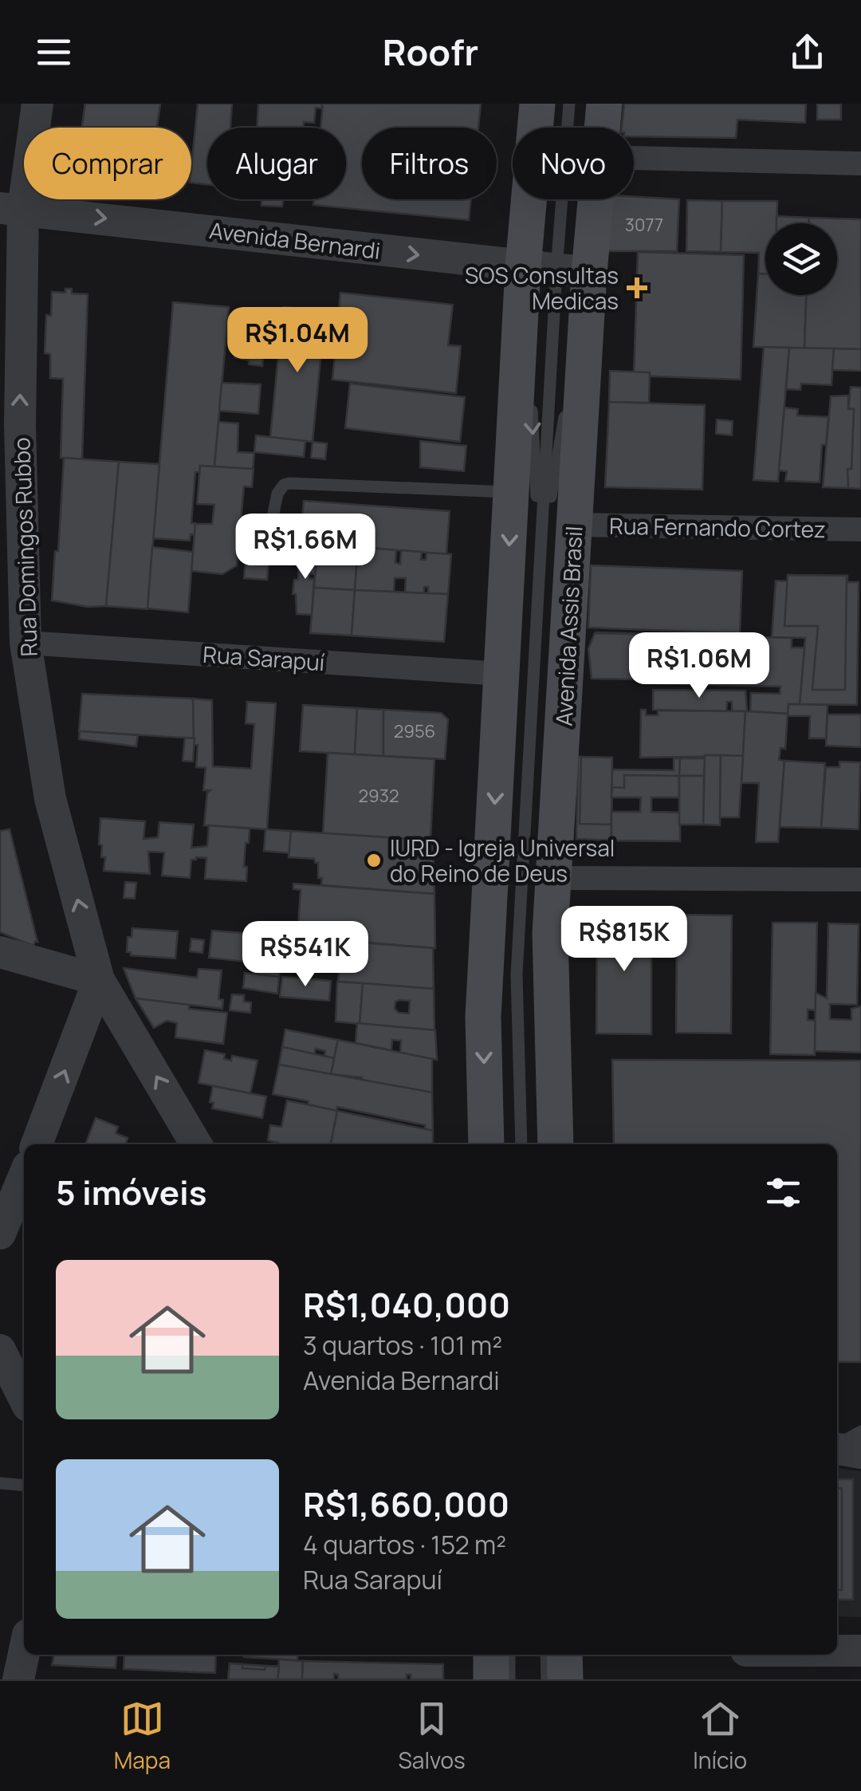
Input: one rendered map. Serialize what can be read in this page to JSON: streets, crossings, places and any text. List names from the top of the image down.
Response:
{
  "streets": {
    "main road": ["Avenida Assis Brasil"],
    "street": [
      "Avenida Bernardi",
      "Rua Fernando Cortez",
      "Rua Domingos Rubbo",
      "Rua Sarapuí"
    ]
  },
  "crossings": [
    ["Avenida Bernardi", "Rua Domingos Rubbo"],
    ["Avenida Bernardi", "Avenida Assis Brasil"],
    ["Rua Fernando Cortez", "Avenida Assis Brasil"],
    ["Rua Domingos Rubbo", "Rua Sarapuí"],
    ["Avenida Assis Brasil", "Rua Sarapuí"]
  ],
  "one_way": ["Avenida Bernardi", "Rua Domingos Rubbo"],
  "places": {
    "health": ["SOS Consultas Medicas"],
    "other": ["IURD - Igreja Universal do Reino de Deus"]
  },
  "house_numbers": ["3077", "2956", "2932"],
  "page": {
    "header": "Roofr",
    "chip": [
      "Comprar",
      "Alugar",
      "Filtros",
      "Novo"
    ],
    "price": [
      "R$1.04M",
      "R$1.66M",
      "R$1.06M",
      "R$815K",
      "R$541K"
    ],
    "heading": "5 imóveis",
    "list": [
      {
        "name": "R$1,040,000",
        "note": "3 quartos · 101 m² · Avenida Bernardi"
      },
      {
        "name": "R$1,660,000",
        "note": "4 quartos · 152 m² · Rua Sarapuí"
      }
    ],
    "tabs": ["Mapa", "Salvos", "Início"]
  }
}
